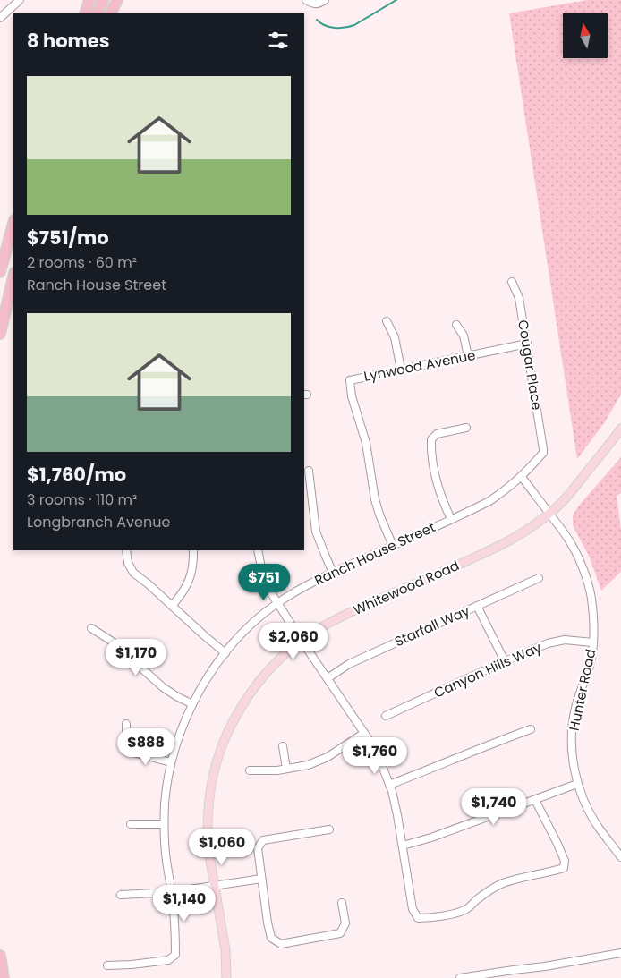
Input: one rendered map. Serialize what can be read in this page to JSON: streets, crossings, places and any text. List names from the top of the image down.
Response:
{
  "streets": {
    "main road": ["Whitewood Road"],
    "street": [
      "Cougar Place",
      "Lynwood Avenue",
      "Ranch House Street",
      "Starfall Way",
      "Canyon Hills Way",
      "Hunter Road"
    ]
  },
  "crossings": [
    ["Cougar Place", "Lynwood Avenue"],
    ["Cougar Place", "Ranch House Street"],
    ["Lynwood Avenue", "Ranch House Street"],
    ["Ranch House Street", "Hunter Road"],
    ["Whitewood Road", "Hunter Road"],
    ["Canyon Hills Way", "Hunter Road"]
  ],
  "north": "top",
  "page": {
    "heading": "8 homes",
    "list": [
      {
        "name": "$751/mo",
        "note": "2 rooms · 60 m² · Ranch House Street"
      },
      {
        "name": "$1,760/mo",
        "note": "3 rooms · 110 m² · Longbranch Avenue"
      }
    ],
    "price": [
      "$751",
      "$2,060",
      "$1,170",
      "$888",
      "$1,760",
      "$1,740",
      "$1,060",
      "$1,140"
    ]
  }
}
